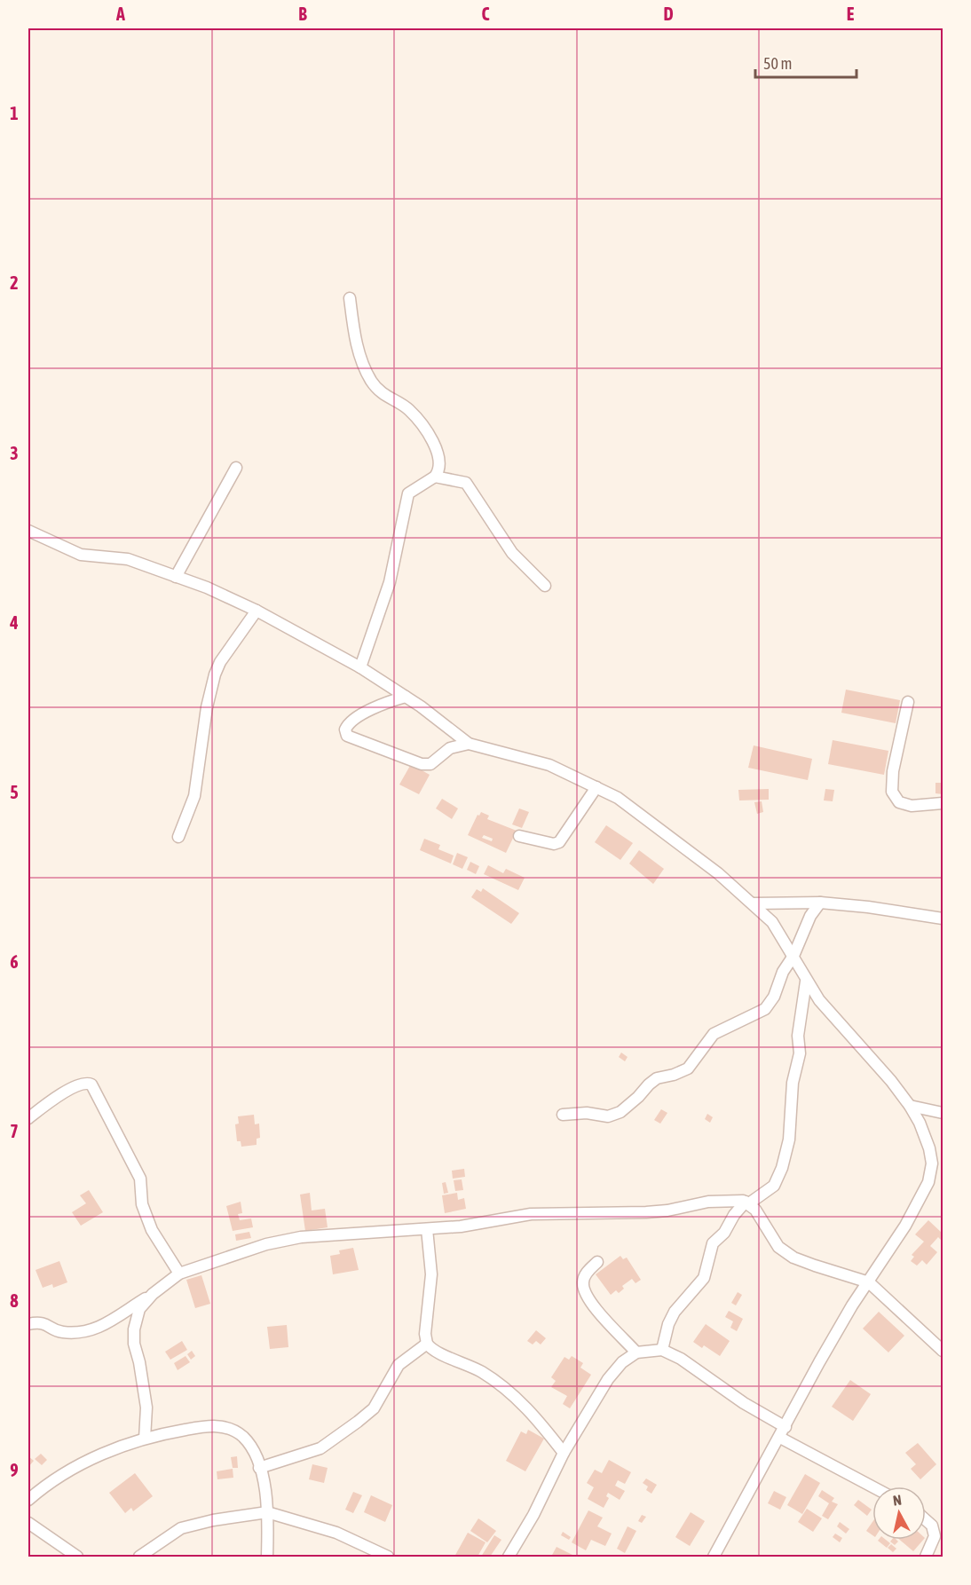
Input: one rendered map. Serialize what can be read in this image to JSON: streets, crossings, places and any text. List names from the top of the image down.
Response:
{
  "scale_bar": "50 m",
  "north": "top",
  "grid": {
    "columns": [
      "A",
      "B",
      "C",
      "D",
      "E"
    ],
    "rows": [
      "1",
      "2",
      "3",
      "4",
      "5",
      "6",
      "7",
      "8",
      "9"
    ]
  }
}
